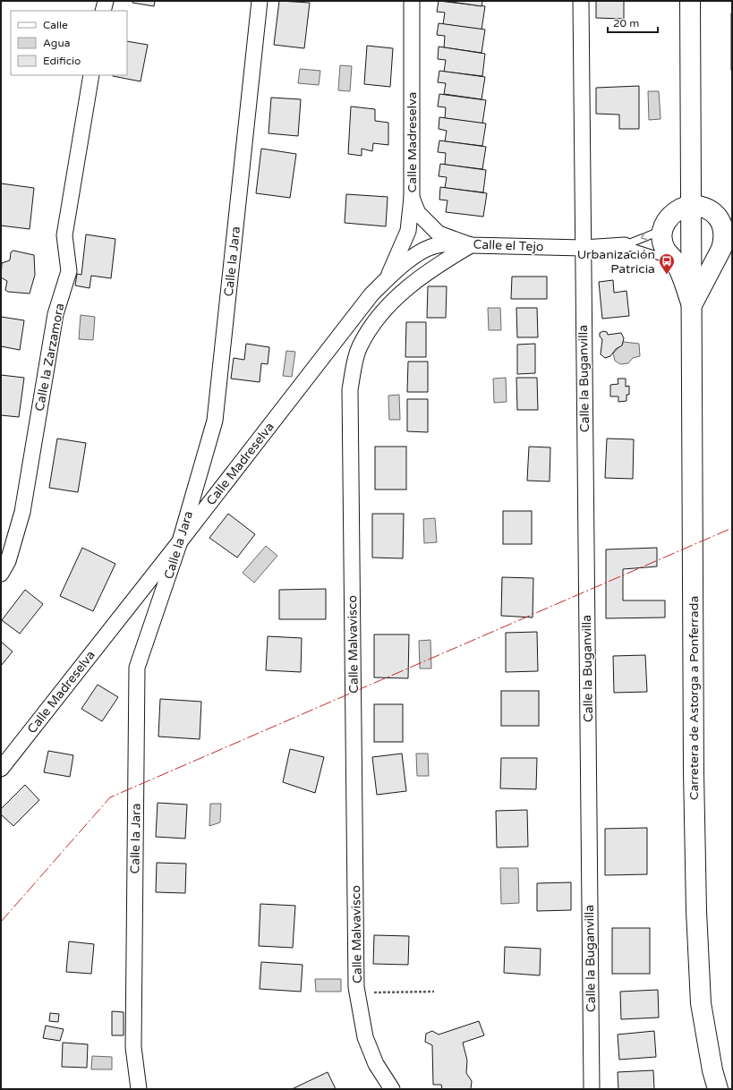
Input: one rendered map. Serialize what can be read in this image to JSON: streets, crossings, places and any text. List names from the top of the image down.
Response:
{
  "streets": {
    "main road": ["Carretera de Astorga a Ponferrada"],
    "street": [
      "Calle Madreselva",
      "Calle el Tejo",
      "Calle la Jara",
      "Calle la Zarzamora",
      "Calle la Buganvilla",
      "Calle Malvavisco"
    ]
  },
  "crossings": [
    ["Calle Madreselva", "Calle el Tejo"],
    ["Calle Madreselva", "Calle la Jara"],
    ["Calle Madreselva", "Calle Malvavisco"],
    ["Calle el Tejo", "Calle la Buganvilla"],
    ["Calle el Tejo", "Calle Malvavisco"]
  ],
  "places": {
    "bus stop": ["Urbanización Patricia"]
  },
  "legend": ["Calle", "Agua", "Edificio"],
  "scale_bar": "20 m"
}
